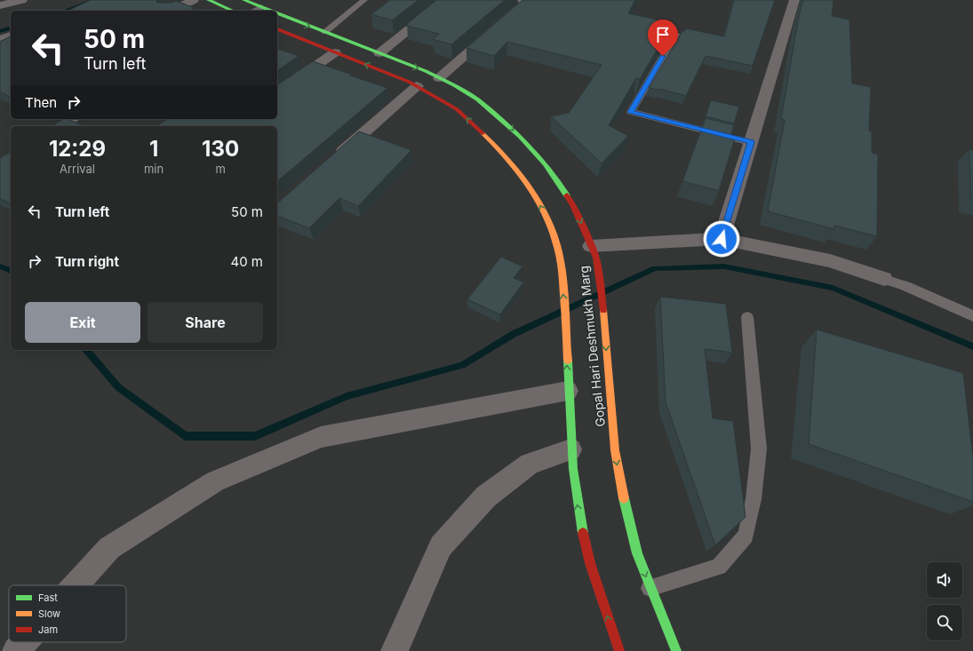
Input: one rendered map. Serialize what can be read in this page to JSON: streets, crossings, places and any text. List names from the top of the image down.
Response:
{
  "streets": {
    "main road": ["Gopal Hari Deshmukh Marg"]
  },
  "legend": ["Fast", "Slow", "Jam"],
  "page": {
    "turn": ["50 m", "Turn left"],
    "then": "Then",
    "eta": [
      "12:29",
      "Arrival",
      "1",
      "min",
      "130",
      "m"
    ],
    "list": [
      {
        "name": "Turn left",
        "value": "50 m"
      },
      {
        "name": "Turn right",
        "value": "40 m"
      }
    ],
    "buttons": ["Exit", "Share"]
  }
}
